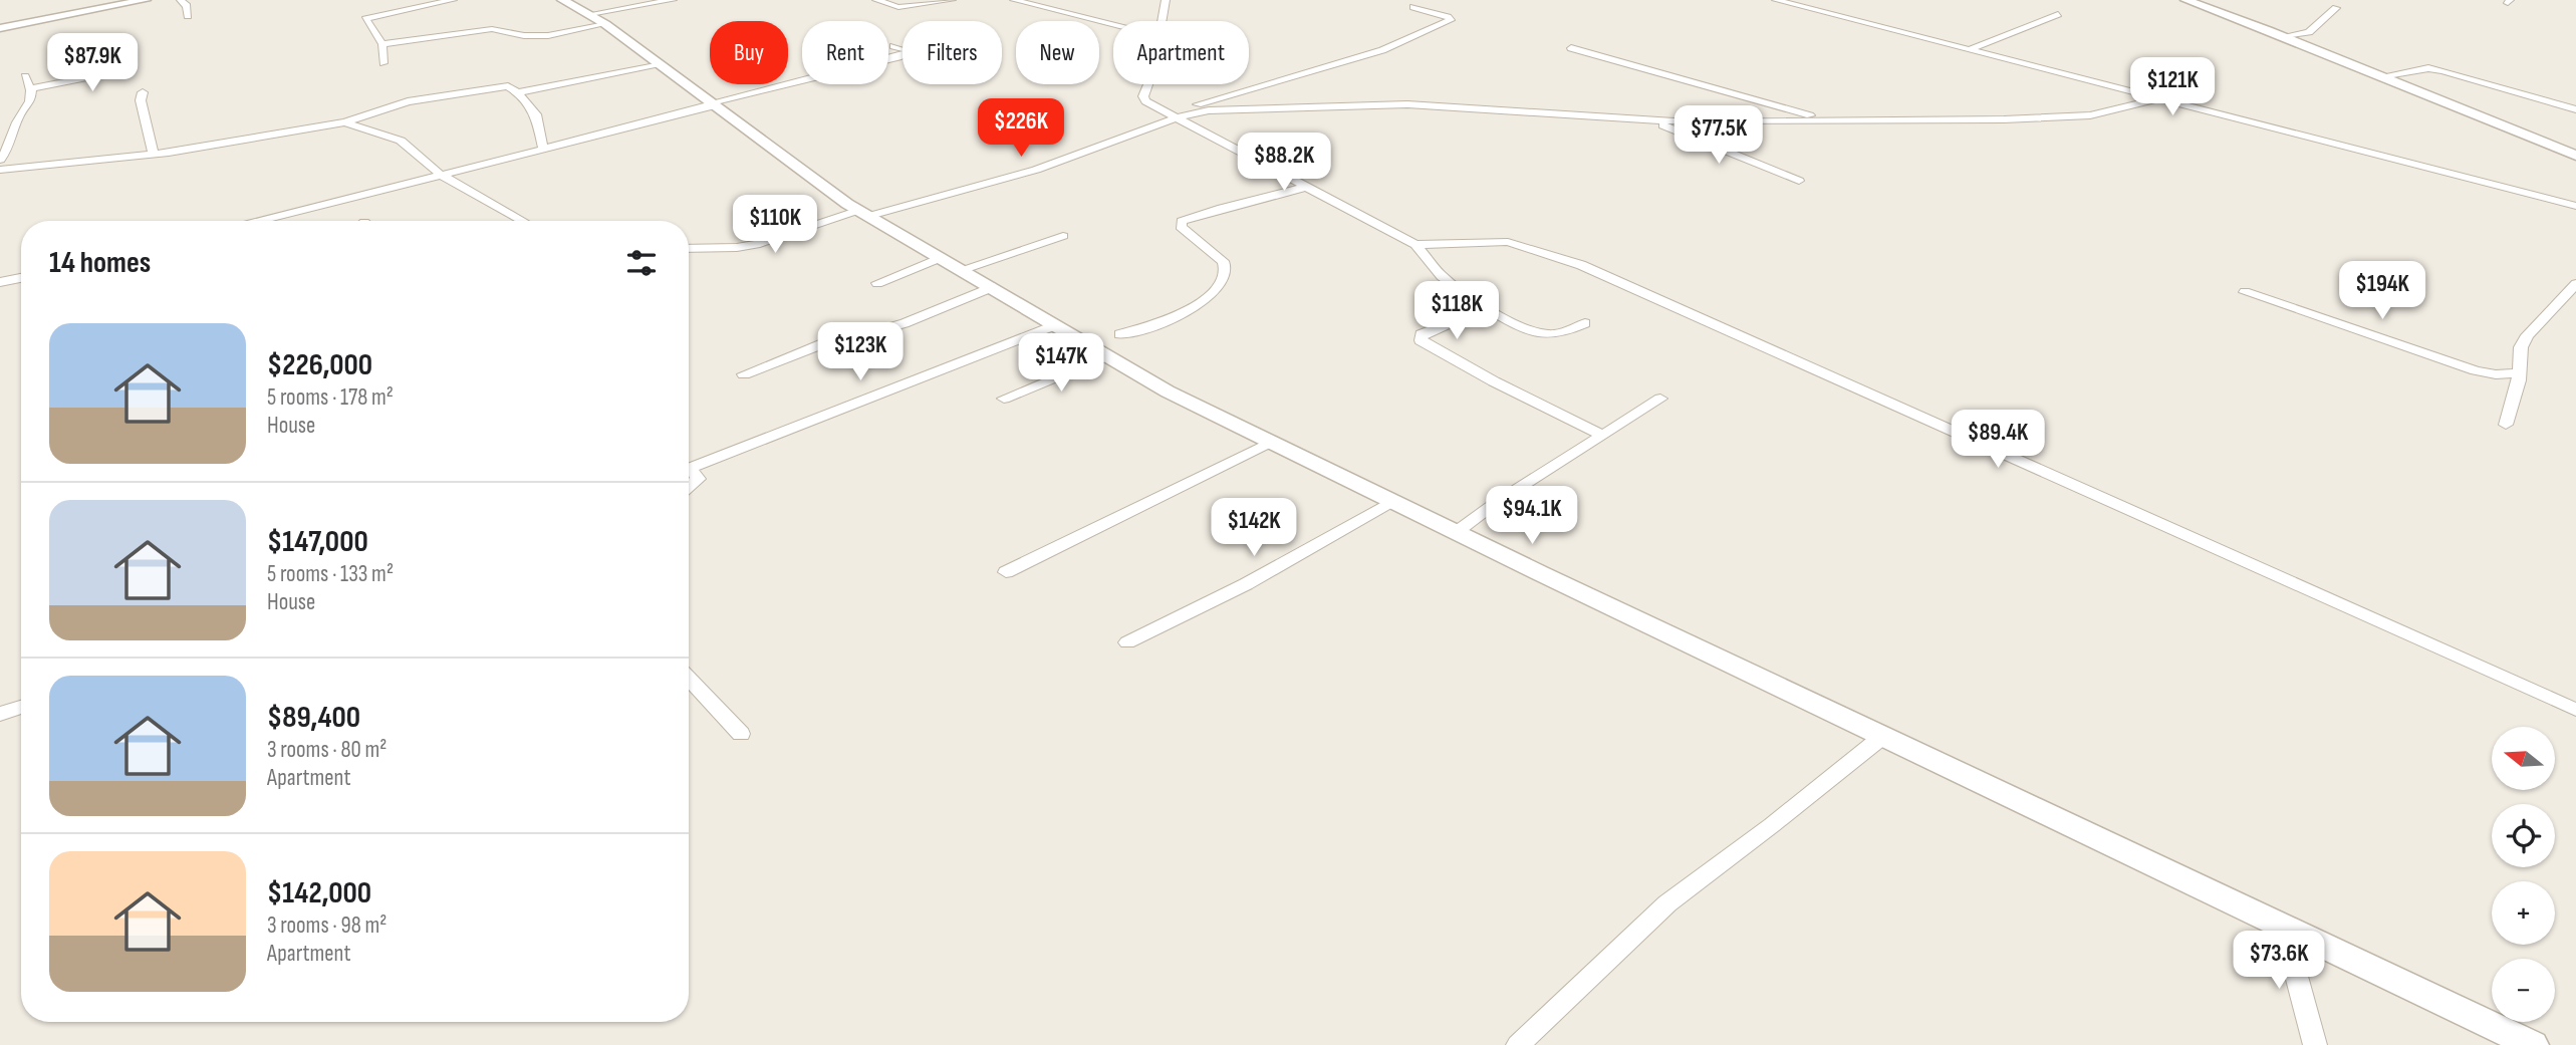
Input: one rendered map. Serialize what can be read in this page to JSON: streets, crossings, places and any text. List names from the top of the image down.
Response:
{
  "north": "left",
  "page": {
    "chip": [
      "Buy",
      "Rent",
      "Filters",
      "New",
      "Apartment"
    ],
    "price": [
      "$87.9K",
      "$121K",
      "$226K",
      "$77.5K",
      "$88.2K",
      "$110K",
      "$194K",
      "$118K",
      "$123K",
      "$147K",
      "$89.4K",
      "$94.1K",
      "$142K",
      "$73.6K"
    ],
    "heading": "14 homes",
    "list": [
      {
        "name": "$226,000",
        "note": "5 rooms · 178 m² · House"
      },
      {
        "name": "$147,000",
        "note": "5 rooms · 133 m² · House"
      },
      {
        "name": "$89,400",
        "note": "3 rooms · 80 m² · Apartment"
      },
      {
        "name": "$142,000",
        "note": "3 rooms · 98 m² · Apartment"
      }
    ],
    "map_buttons": ["+", "−"]
  }
}
